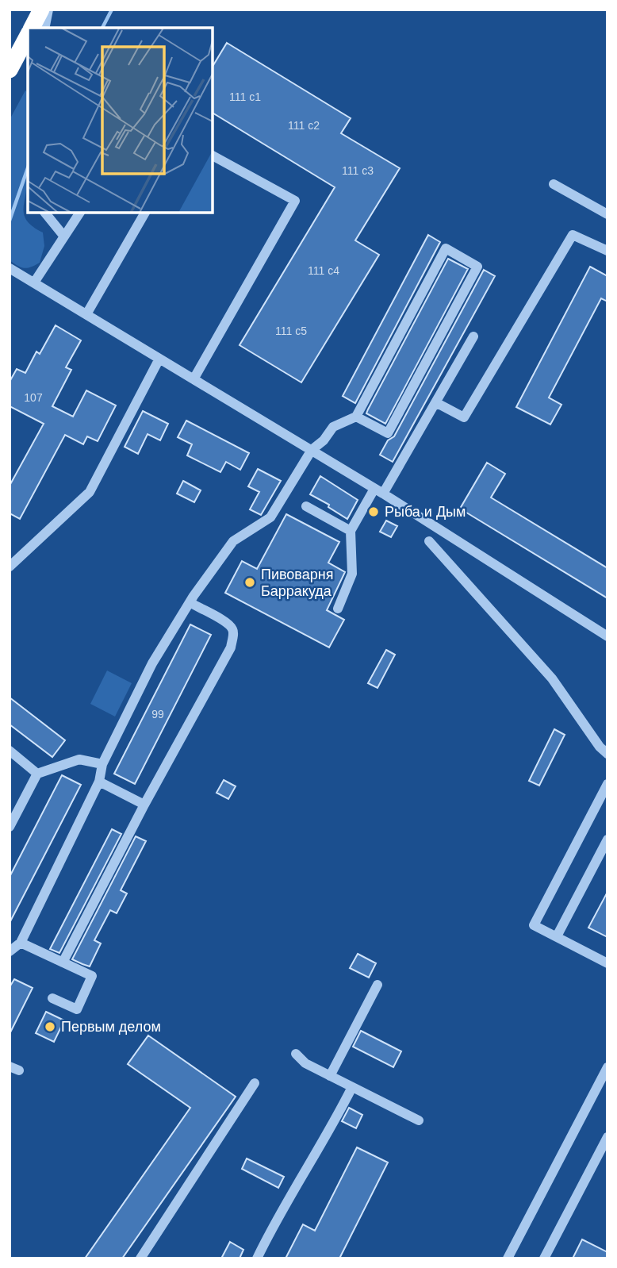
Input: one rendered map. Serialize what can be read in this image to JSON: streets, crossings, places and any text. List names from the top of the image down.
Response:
{
  "places": ["Рыба и Дым", "Пивоварня Барракуда", "Первым делом"],
  "house_numbers": [
    "111 с1",
    "111 с2",
    "111 с3",
    "111 с4",
    "111 с5",
    "107",
    "99"
  ]
}
